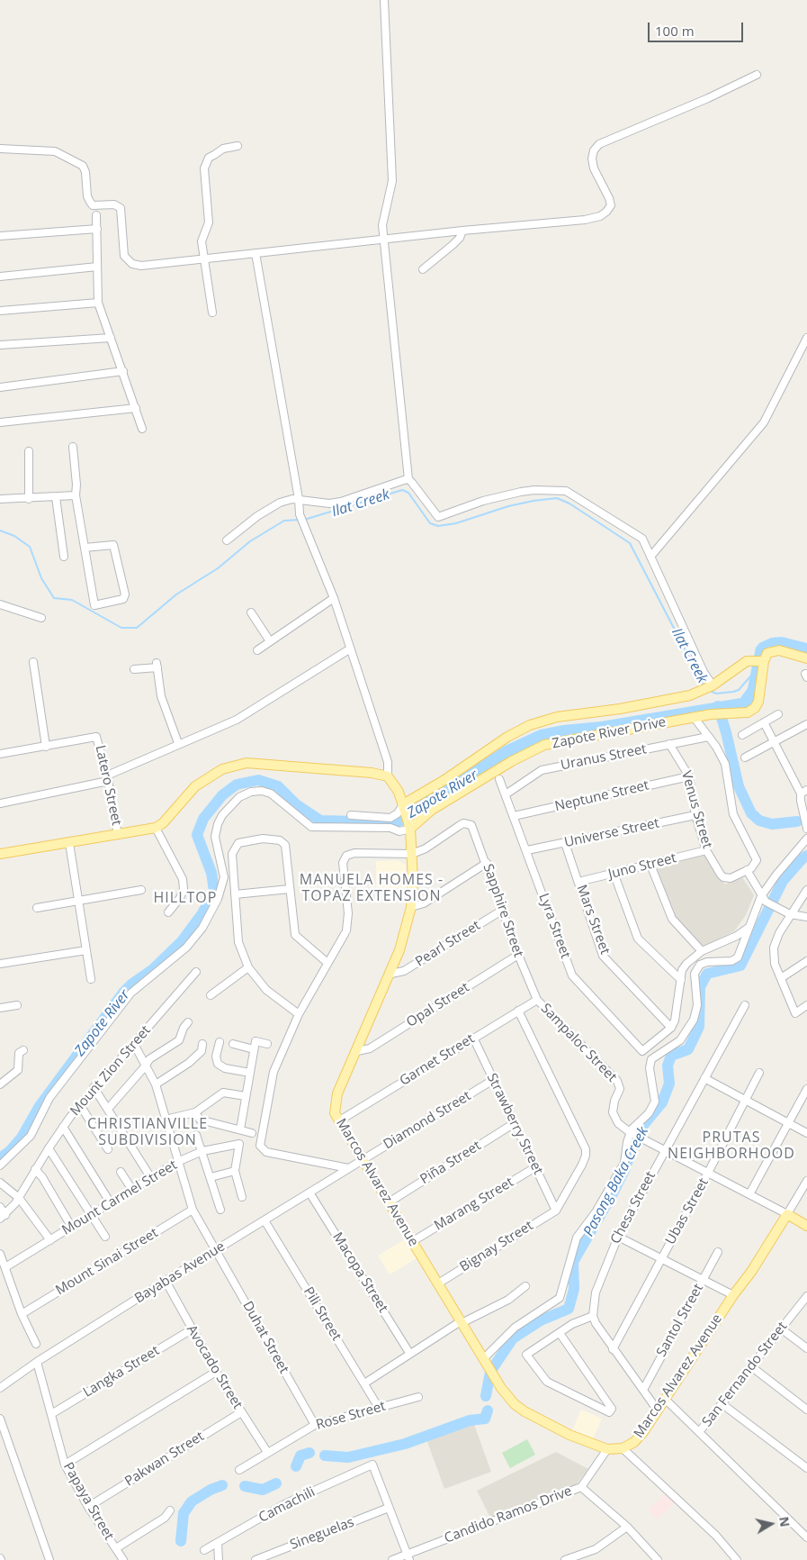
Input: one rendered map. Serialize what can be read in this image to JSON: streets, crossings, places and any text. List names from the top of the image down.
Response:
{
  "streets": {
    "main road": ["Zapote River Drive", "Marcos Alvarez Avenue"],
    "street": [
      "Uranus Street",
      "Latero Street",
      "Neptune Street",
      "Venus Street",
      "Universe Street",
      "Juno Street",
      "Sapphire Street",
      "Mars Street",
      "Lyra Street",
      "Pearl Street",
      "Opal Street",
      "Sampaloc Street",
      "Garnet Street",
      "Mount Zion Street",
      "Diamond Street",
      "Strawberry Street",
      "Piña Street",
      "Mount Carmel Street",
      "Marang Street",
      "Chesa Street",
      "Ubas Street",
      "Bignay Street",
      "Mount Sinai Street",
      "Bayabas Avenue",
      "Macopa Street",
      "Pili Street",
      "Santol Street",
      "Duhat Street",
      "Avocado Street",
      "Langka Street",
      "San Fernando Street",
      "Rose Street",
      "Pakwan Street",
      "Papaya Street",
      "Camachili",
      "Candido Ramos Drive",
      "Sineguelas"
    ]
  },
  "crossings": [
    ["Zapote River Drive", "Marcos Alvarez Avenue"],
    ["Uranus Street", "Venus Street"],
    ["Uranus Street", "Lyra Street"],
    ["Neptune Street", "Venus Street"],
    ["Neptune Street", "Lyra Street"],
    ["Venus Street", "Universe Street"],
    ["Venus Street", "Juno Street"],
    ["Universe Street", "Mars Street"],
    ["Universe Street", "Lyra Street"],
    ["Juno Street", "Mars Street"],
    ["Sapphire Street", "Pearl Street"],
    ["Sapphire Street", "Opal Street"],
    ["Sapphire Street", "Sampaloc Street"],
    ["Sapphire Street", "Garnet Street"],
    ["Sapphire Street", "Marcos Alvarez Avenue"],
    ["Mars Street", "Lyra Street"],
    ["Pearl Street", "Marcos Alvarez Avenue"],
    ["Opal Street", "Marcos Alvarez Avenue"],
    ["Sampaloc Street", "Garnet Street"],
    ["Garnet Street", "Strawberry Street"],
    ["Garnet Street", "Marcos Alvarez Avenue"],
    ["Mount Zion Street", "Duhat Street"],
    ["Diamond Street", "Strawberry Street"],
    ["Diamond Street", "Marcos Alvarez Avenue"],
    ["Diamond Street", "Bayabas Avenue"],
    ["Strawberry Street", "Piña Street"],
    ["Strawberry Street", "Marang Street"],
    ["Strawberry Street", "Bignay Street"],
    ["Piña Street", "Marcos Alvarez Avenue"],
    ["Marcos Alvarez Avenue", "Marang Street"],
    ["Marcos Alvarez Avenue", "Bignay Street"],
    ["Marcos Alvarez Avenue", "Bayabas Avenue"],
    ["Marcos Alvarez Avenue", "Candido Ramos Drive"],
    ["Mount Carmel Street", "Duhat Street"],
    ["Mount Sinai Street", "Duhat Street"],
    ["Bayabas Avenue", "Macopa Street"],
    ["Bayabas Avenue", "Pili Street"],
    ["Bayabas Avenue", "Duhat Street"],
    ["Bayabas Avenue", "Avocado Street"],
    ["Bayabas Avenue", "Papaya Street"],
    ["Pili Street", "Rose Street"],
    ["Duhat Street", "Rose Street"],
    ["Avocado Street", "Langka Street"],
    ["Avocado Street", "Rose Street"],
    ["Avocado Street", "Pakwan Street"],
    ["Langka Street", "Papaya Street"],
    ["Pakwan Street", "Papaya Street"],
    ["Camachili", "Sineguelas"]
  ],
  "districts": [
    "MANUELA HOMES - TOPAZ EXTENSION",
    "HILLTOP",
    "CHRISTIANVILLE SUBDIVISION",
    "PRUTAS NEIGHBORHOOD"
  ],
  "water": ["Ilat Creek", "Zapote River", "Pasong Baka Creek"],
  "scale_bar": "100 m",
  "north": "right"
}
